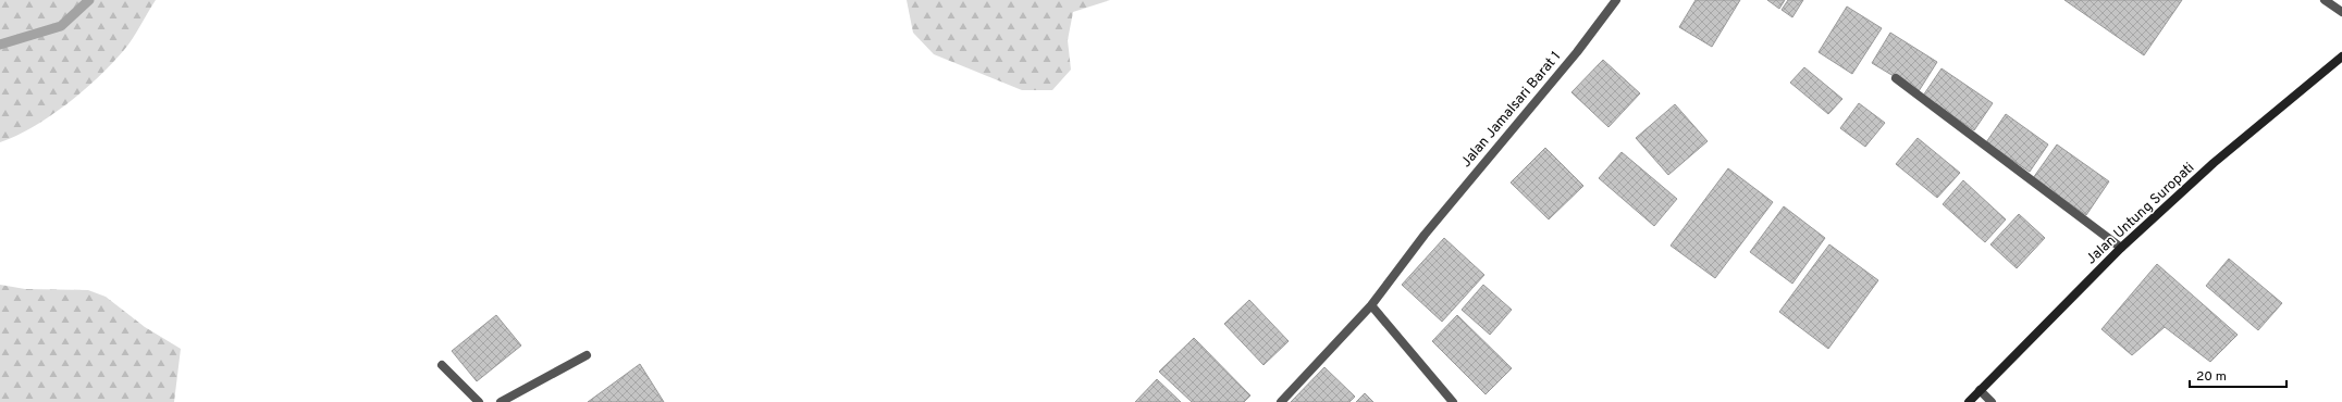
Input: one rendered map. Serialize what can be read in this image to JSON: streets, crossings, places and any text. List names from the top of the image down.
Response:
{
  "streets": {
    "main road": ["Jalan Untung Suropati"],
    "street": ["Jalan Jamalsari Barat 1"]
  },
  "scale_bar": "20 m"
}
